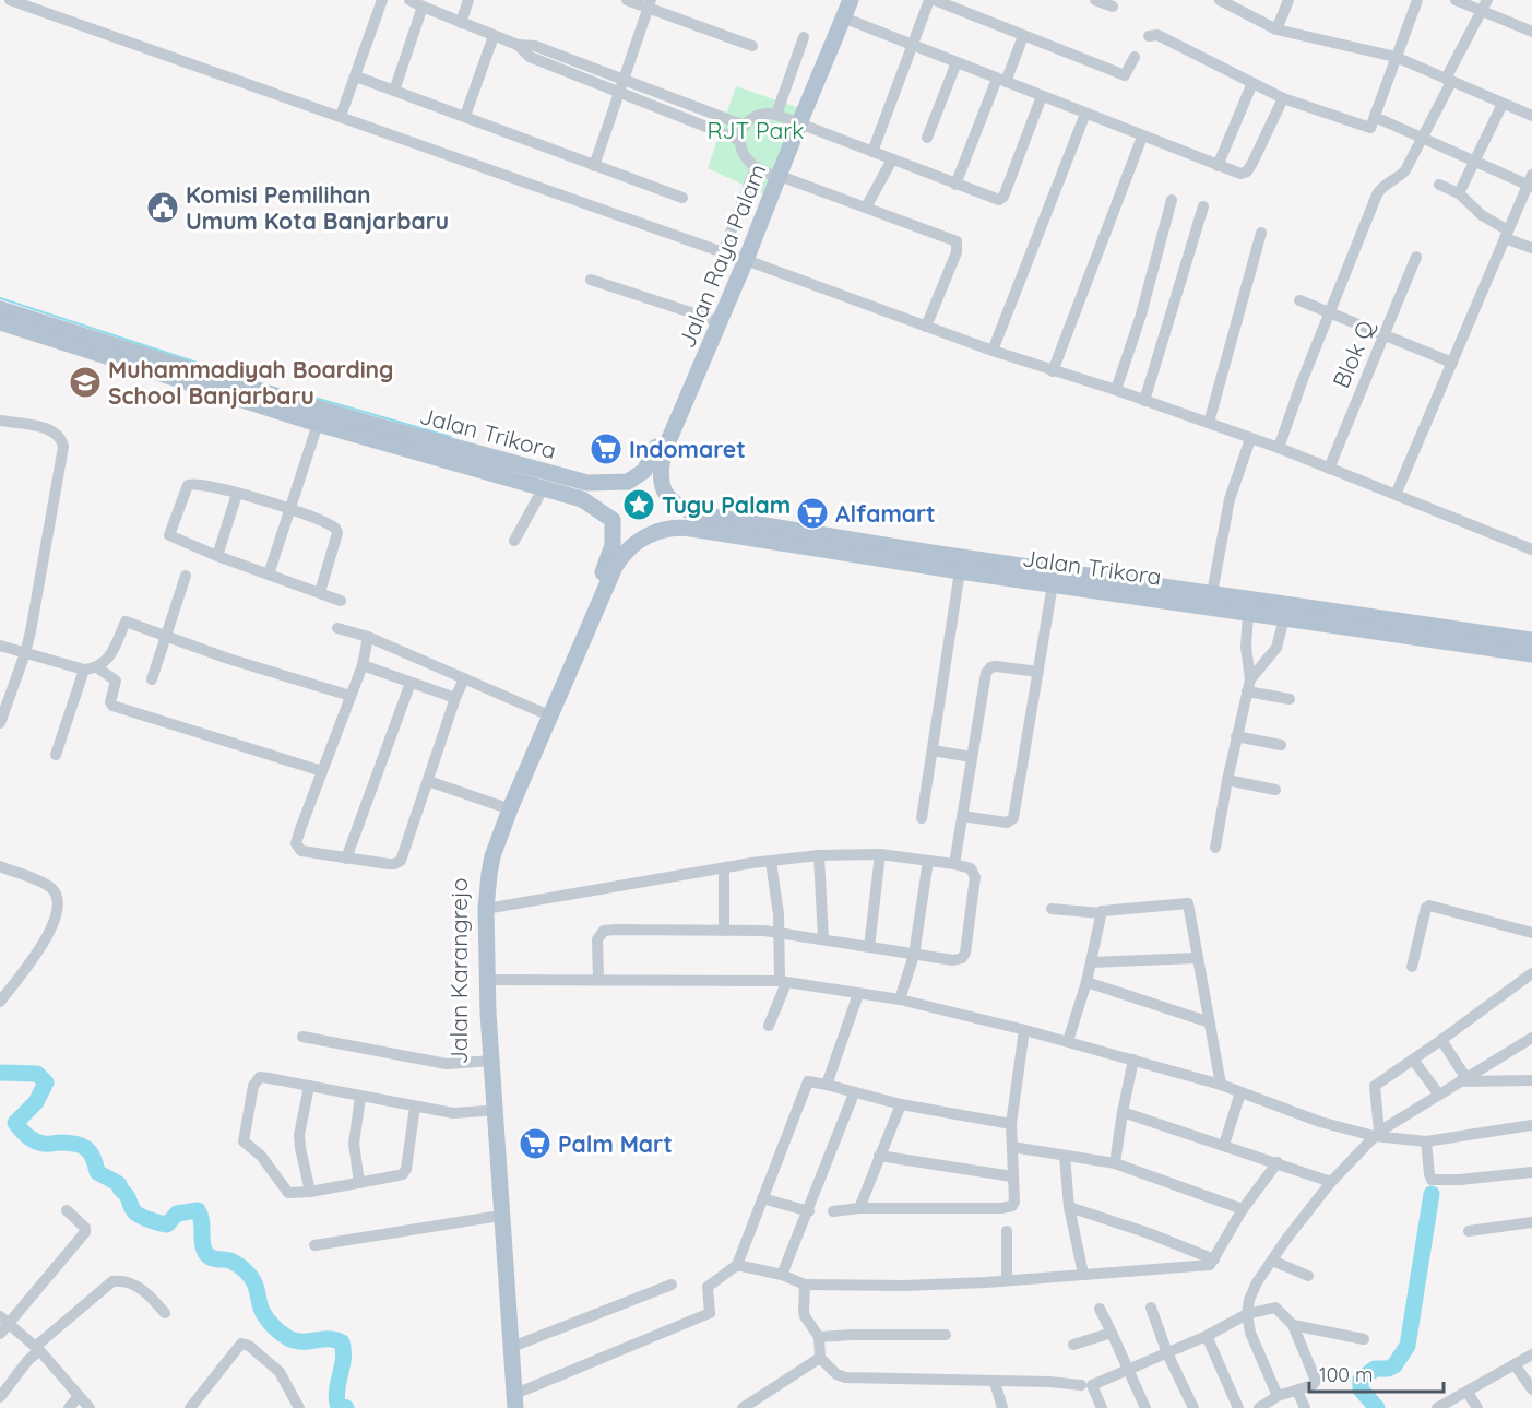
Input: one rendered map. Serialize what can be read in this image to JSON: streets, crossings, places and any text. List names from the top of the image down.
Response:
{
  "streets": {
    "main road": ["Jalan Raya Palam", "Jalan Trikora", "Jalan Karangrejo"],
    "street": ["Blok Q"]
  },
  "crossings": [
    ["Jalan Raya Palam", "Jalan Trikora"],
    ["Jalan Raya Palam", "Jalan Karangrejo"],
    ["Jalan Trikora", "Jalan Karangrejo"]
  ],
  "parks": ["RJT Park"],
  "places": {
    "public building": ["Komisi Pemilihan Umum Kota Banjarbaru"],
    "school or university": ["Muhammadiyah Boarding School Banjarbaru"],
    "supermarket": ["Indomaret", "Alfamart", "Palm Mart"],
    "place": ["Tugu Palam"]
  },
  "scale_bar": "100 m"
}
